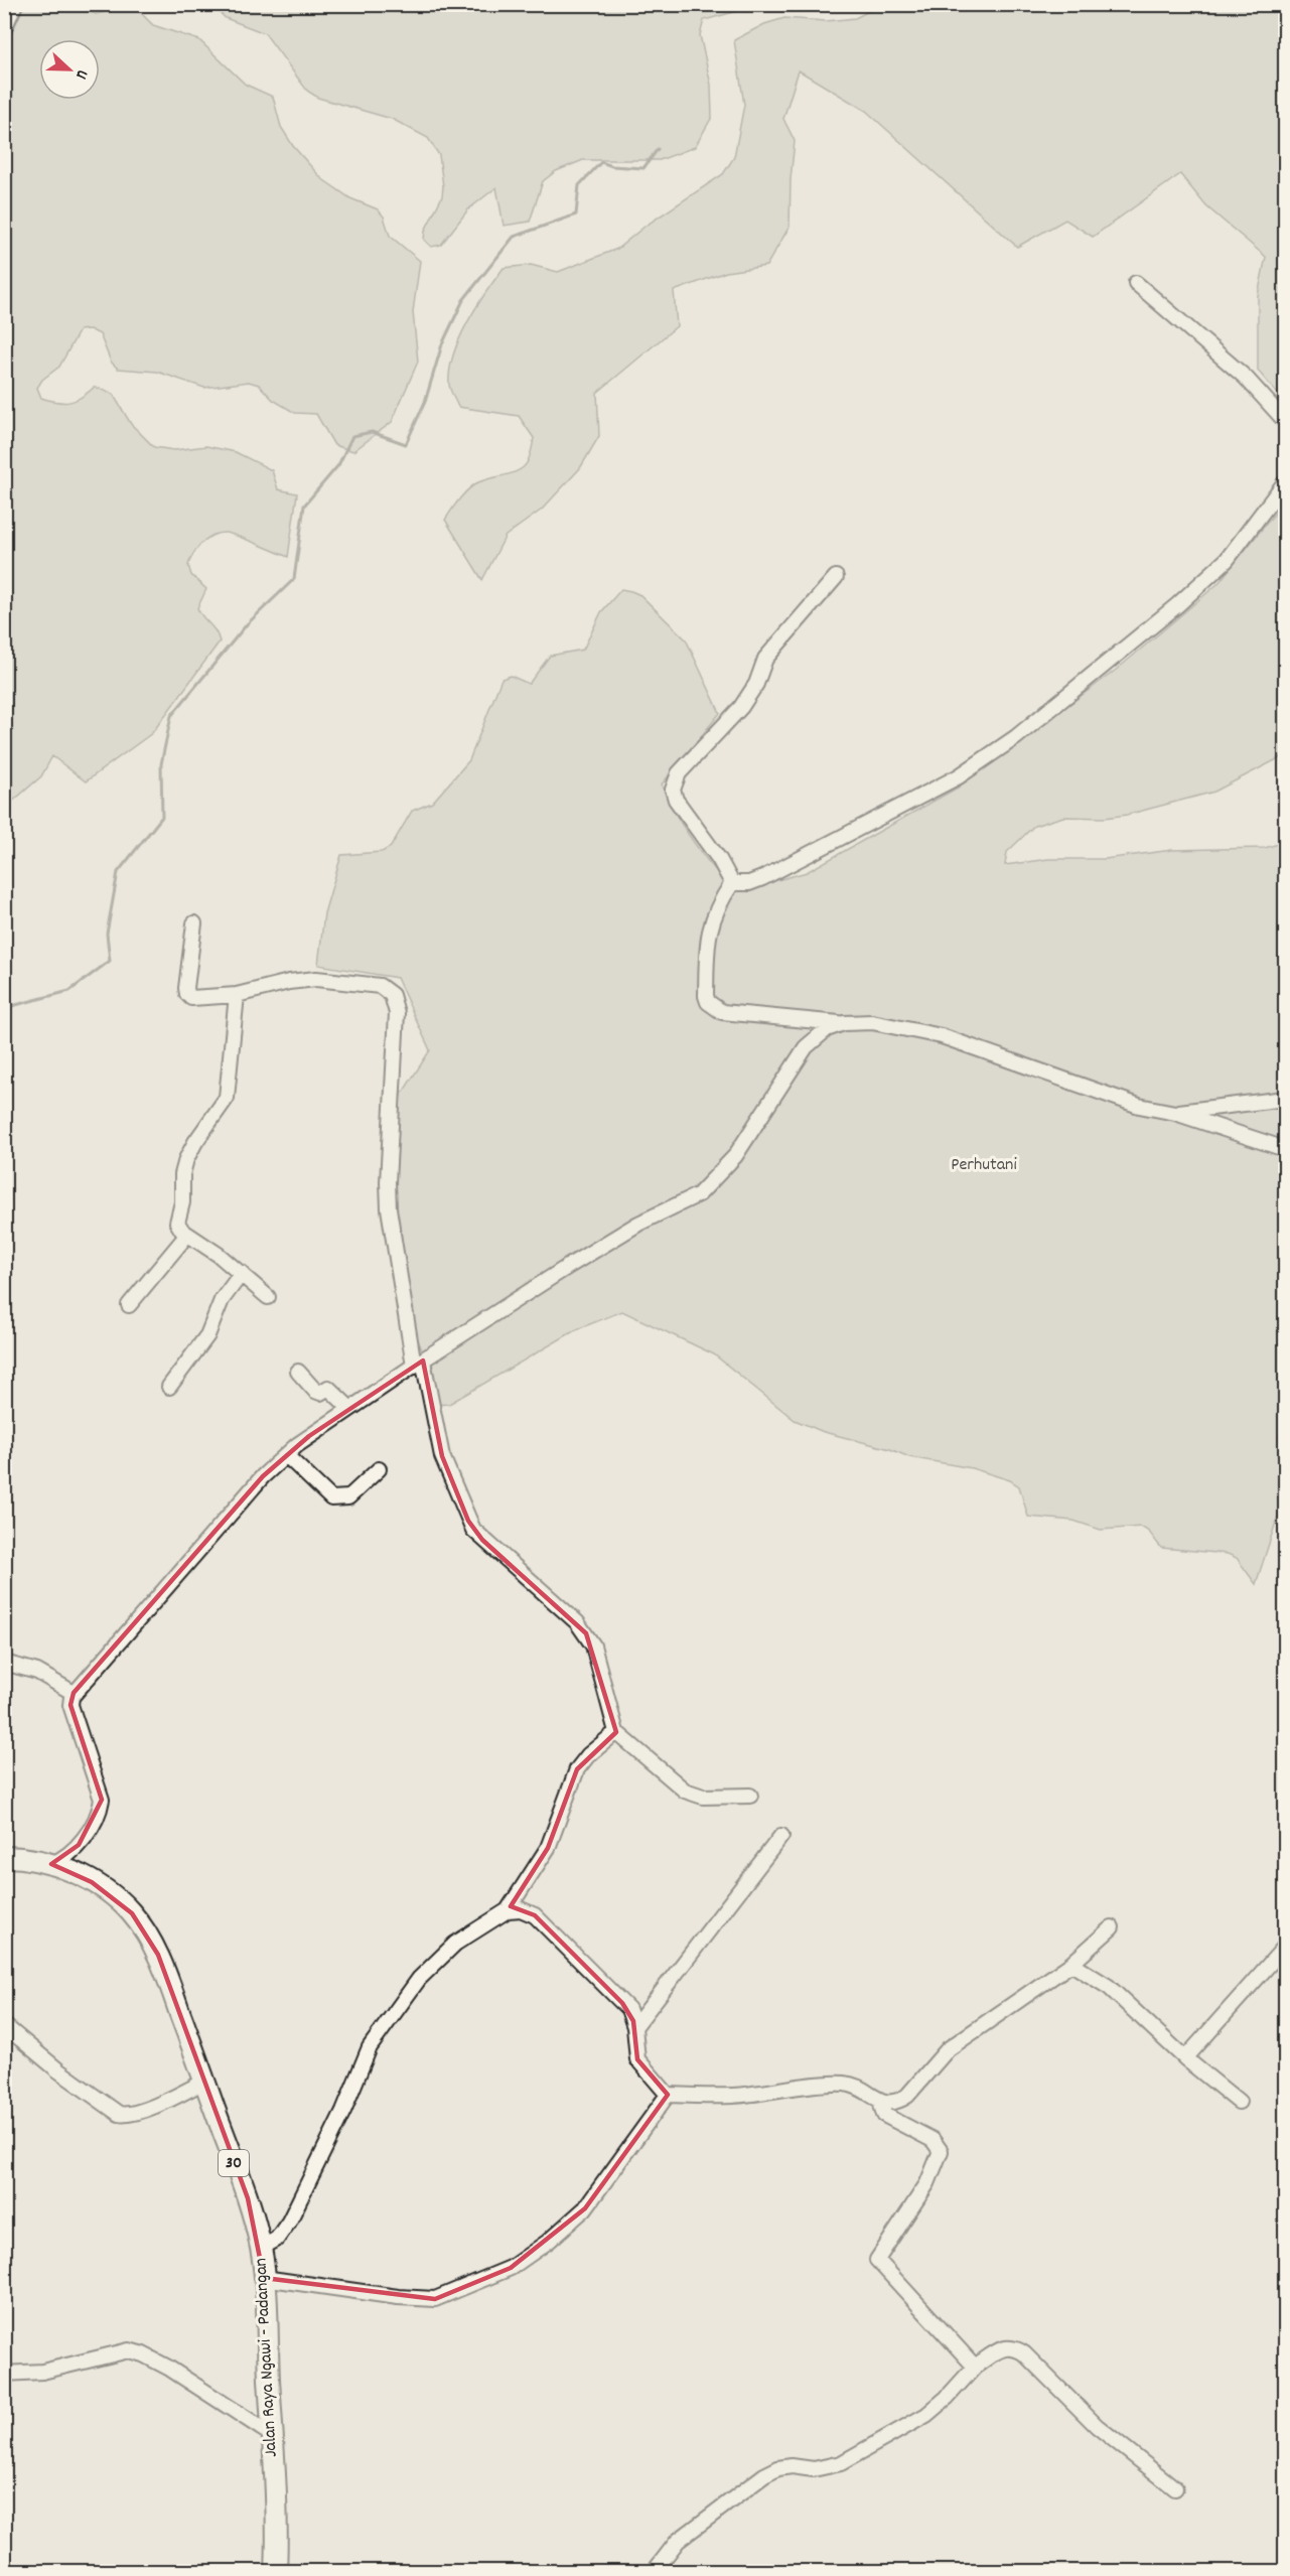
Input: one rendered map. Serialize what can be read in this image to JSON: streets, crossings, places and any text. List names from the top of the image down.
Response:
{
  "streets": {
    "highway": ["30", "Jalan Raya Ngawi - Padangan"]
  },
  "parks": ["Perhutani"],
  "north": "right"
}
